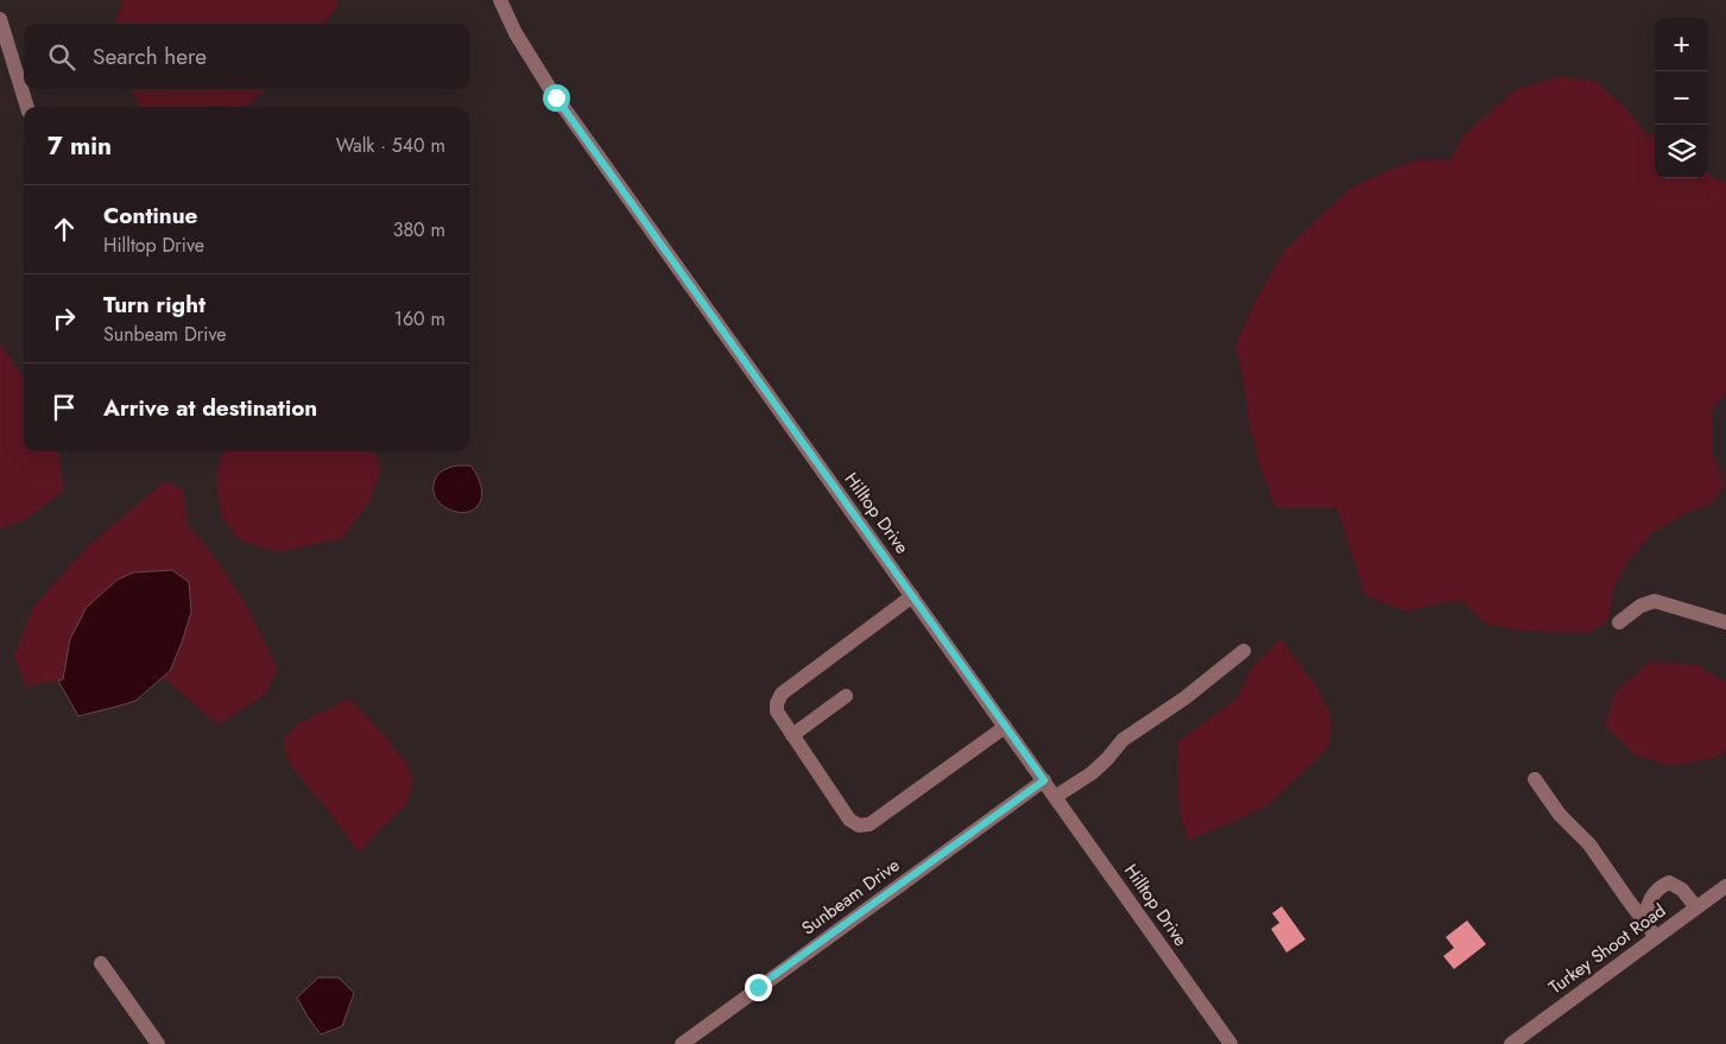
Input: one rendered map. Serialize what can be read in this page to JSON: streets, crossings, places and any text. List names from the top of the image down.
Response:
{
  "streets": {
    "street": ["Hilltop Drive", "Sunbeam Drive", "Turkey Shoot Road"]
  },
  "crossings": [
    ["Hilltop Drive", "Sunbeam Drive"]
  ],
  "page": {
    "map_buttons": ["+", "−"],
    "search": "Search here",
    "heading": ["7 min", "Walk · 540 m"],
    "list": [
      ["Continue", "Hilltop Drive", "380 m"],
      ["Turn right", "Sunbeam Drive", "160 m"],
      "Arrive at destination"
    ]
  }
}
